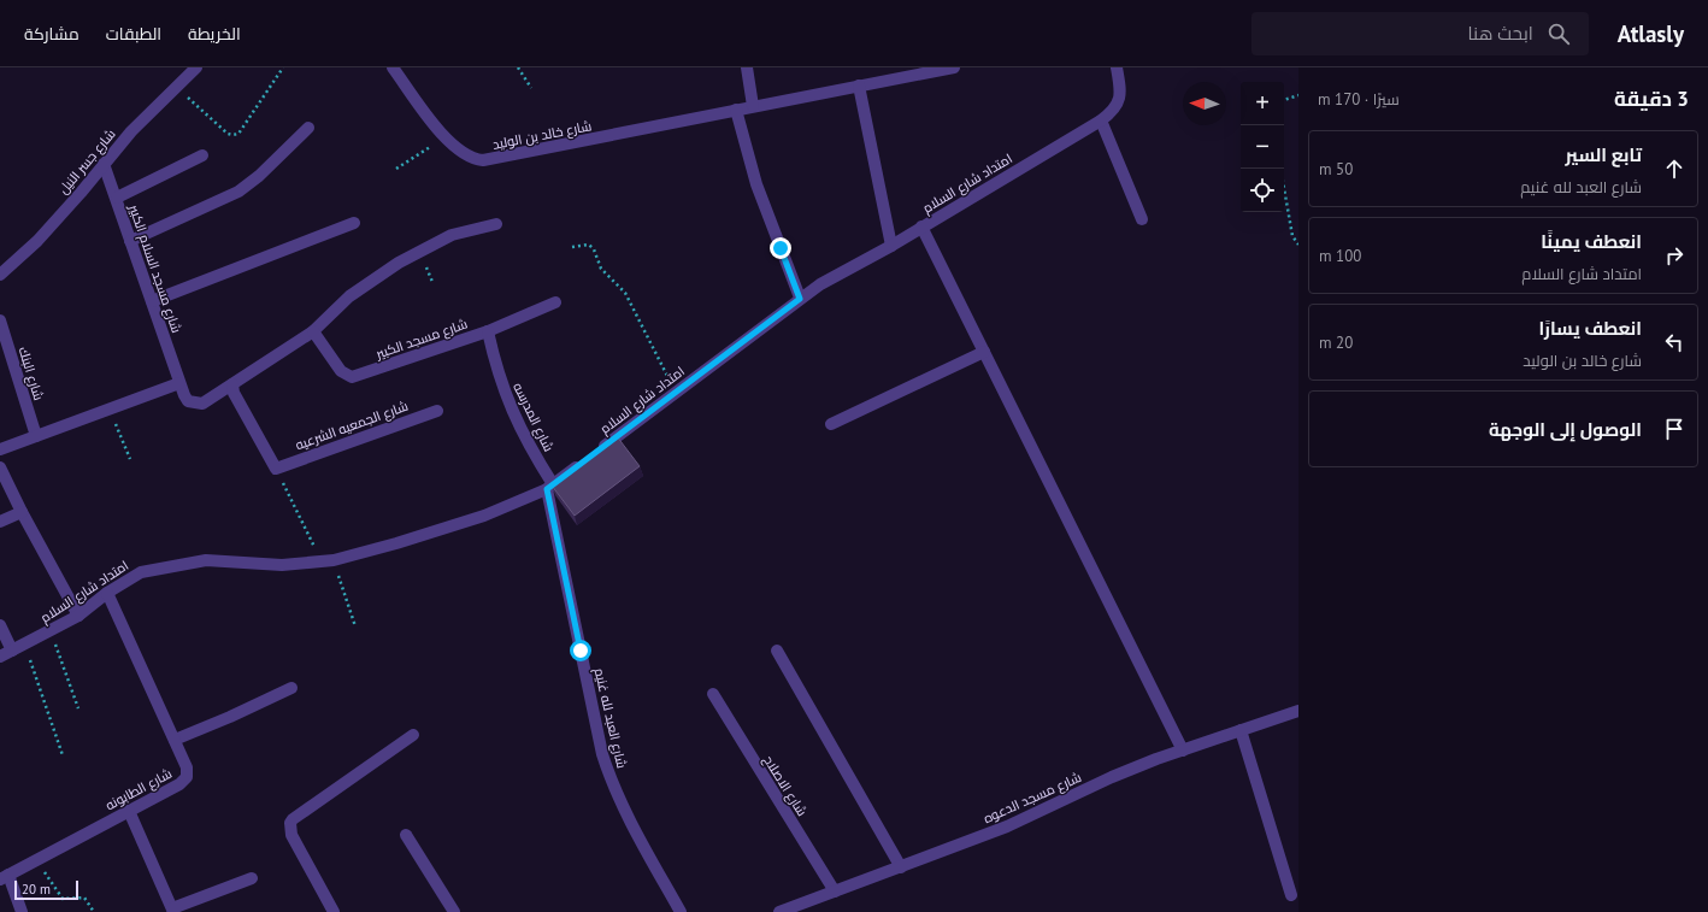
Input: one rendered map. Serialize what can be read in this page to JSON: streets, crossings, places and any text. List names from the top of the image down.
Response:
{
  "streets": {
    "street": [
      "شارع خالد بن الوليد",
      "شارع جسر النيل",
      "امتداد شارع السلام",
      "شارع مسجد السلام الكبير",
      "شارع مسجد الكبير",
      "شارع البنك",
      "شارع المدرسه",
      "شارع الجمعيه الشرعيه",
      "شارع العبد لله غنيم",
      "شارع الاصلاح",
      "شارع الطابونه",
      "شارع مسجد الدعوه"
    ]
  },
  "crossings": [
    ["شارع جسر النيل", "شارع مسجد السلام الكبير"],
    ["امتداد شارع السلام", "شارع المدرسه"],
    ["امتداد شارع السلام", "شارع العبد لله غنيم"],
    ["امتداد شارع السلام", "شارع الطابونه"],
    ["شارع مسجد الكبير", "شارع المدرسه"],
    ["شارع المدرسه", "شارع العبد لله غنيم"],
    ["شارع الاصلاح", "شارع مسجد الدعوه"]
  ],
  "scale_bar": "20 m",
  "north": "left",
  "page": {
    "header": "Atlasly",
    "search": "ابحث هنا",
    "nav": ["الخريطة", "الطبقات", "مشاركة"],
    "heading": ["3 دقيقة", "سيرًا · 170 m"],
    "map_buttons": ["+", "−"],
    "list": [
      ["تابع السير", "شارع العبد لله غنيم", "50 m"],
      ["انعطف يمينًا", "امتداد شارع السلام", "100 m"],
      ["انعطف يسارًا", "شارع خالد بن الوليد", "20 m"],
      "الوصول إلى الوجهة"
    ],
    "scale": "20 m"
  }
}
